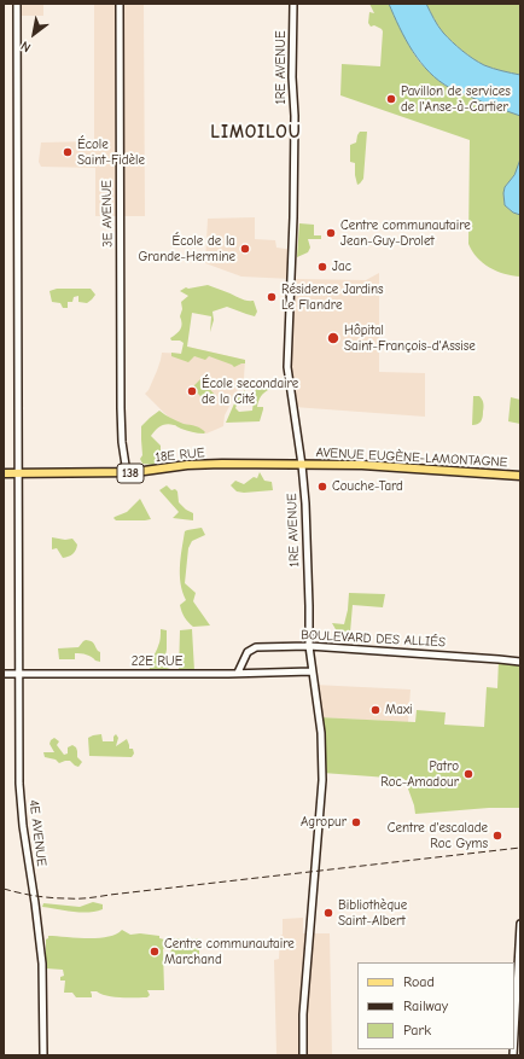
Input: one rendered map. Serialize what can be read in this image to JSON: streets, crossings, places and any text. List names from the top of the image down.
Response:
{
  "streets": {
    "main road": ["18E RUE", "AVENUE EUGÈNE-LAMONTAGNE", "138"],
    "street": [
      "1RE AVENUE",
      "3E AVENUE",
      "BOULEVARD DES ALLIÉS",
      "22E RUE",
      "4E AVENUE"
    ]
  },
  "crossings": [
    ["1RE AVENUE", "18E RUE"],
    ["1RE AVENUE", "AVENUE EUGÈNE-LAMONTAGNE"],
    ["1RE AVENUE", "BOULEVARD DES ALLIÉS"],
    ["1RE AVENUE", "22E RUE"],
    ["3E AVENUE", "18E RUE"],
    ["18E RUE", "AVENUE EUGÈNE-LAMONTAGNE"],
    ["18E RUE", "4E AVENUE"],
    ["BOULEVARD DES ALLIÉS", "22E RUE"],
    ["22E RUE", "4E AVENUE"]
  ],
  "districts": ["LIMOILOU"],
  "places": [
    "Pavillon de services de l'Anse-à-Cartier",
    "École Saint-Fidèle",
    "Centre communautaire Jean-Guy-Drolet",
    "École de la Grande-Hermine",
    "Jac",
    "Résidence Jardins Le Flandre",
    "Hôpital Saint-François-d'Assise",
    "École secondaire de la Cité",
    "Couche-Tard",
    "Maxi",
    "Patro Roc-Amadour",
    "Agropur",
    "Centre d'escalade Roc Gyms",
    "Bibliothèque Saint-Albert",
    "Centre communautaire Marchand"
  ],
  "legend": ["Road", "Railway", "Park"],
  "north": "bottom left"
}
